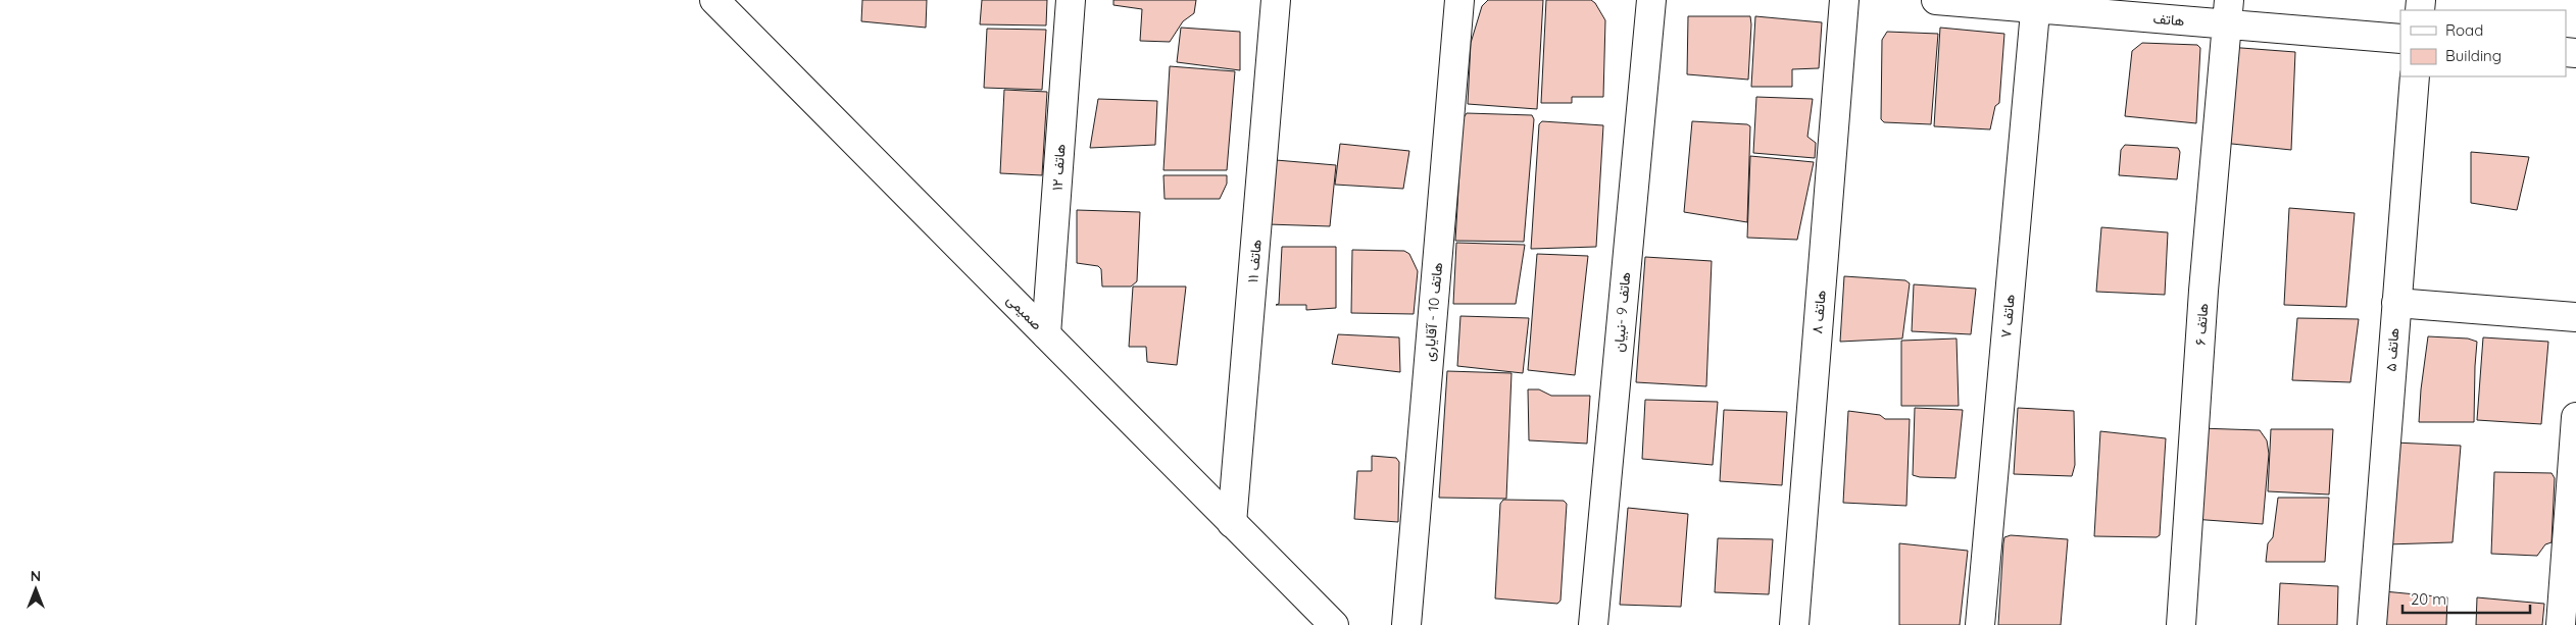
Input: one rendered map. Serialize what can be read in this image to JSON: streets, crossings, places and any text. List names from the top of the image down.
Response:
{
  "streets": {
    "street": [
      "هاتف",
      "هاتف ۱۲",
      "هاتف ۱۱",
      "صمیمی",
      "هاتف 10 - آقایاری",
      "هاتف 9 -نبیان",
      "هاتف ۸",
      "هاتف ۷",
      "هاتف ۶",
      "هاتف ۵"
    ]
  },
  "crossings": [
    ["هاتف", "هاتف ۷"],
    ["هاتف", "هاتف ۶"],
    ["هاتف ۱۲", "صمیمی"],
    ["هاتف ۱۱", "صمیمی"]
  ],
  "legend": ["Road", "Building"],
  "scale_bar": "20 m",
  "north": "top"
}
